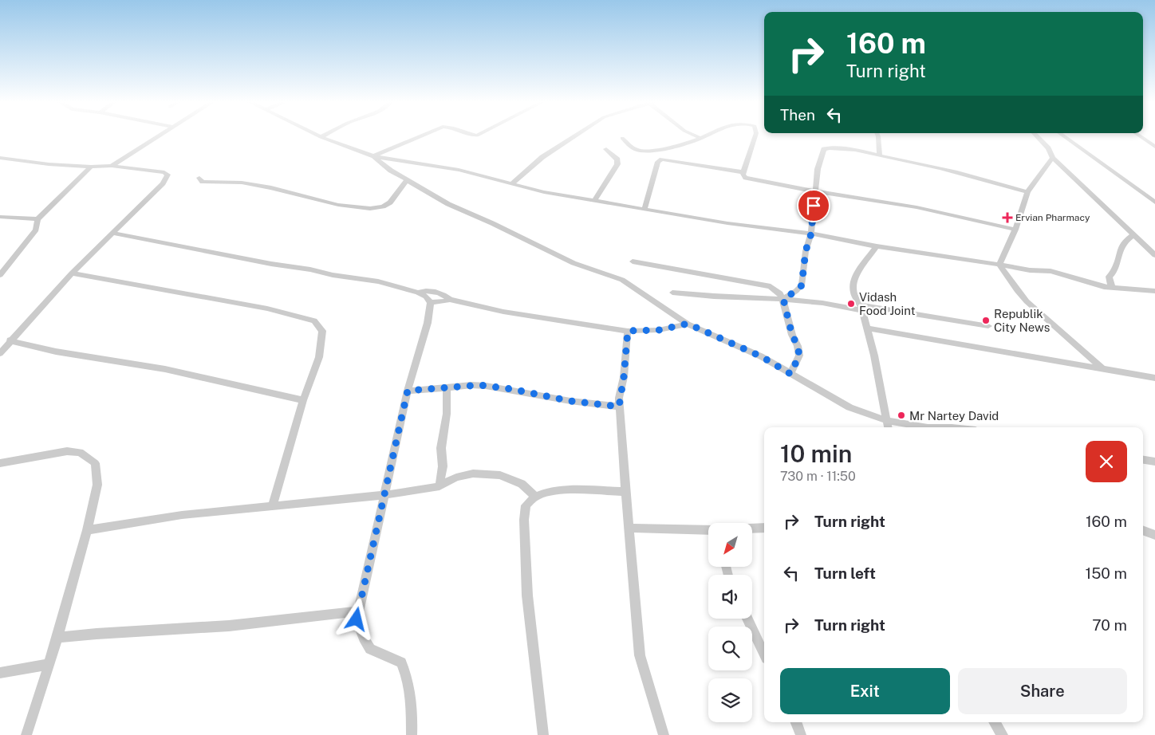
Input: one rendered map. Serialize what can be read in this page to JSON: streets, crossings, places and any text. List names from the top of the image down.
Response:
{
  "places": {
    "health": ["Ervian Pharmacy"],
    "other": ["Vidash Food Joint", "Republik City News", "Mr Nartey David"]
  },
  "north": "bottom left",
  "page": {
    "turn": ["160 m", "Turn right"],
    "then": "Then",
    "heading": ["10 min", "730 m · 11:50"],
    "list": [
      {
        "name": "Turn right",
        "value": "160 m"
      },
      {
        "name": "Turn left",
        "value": "150 m"
      },
      {
        "name": "Turn right",
        "value": "70 m"
      }
    ],
    "buttons": ["Exit", "Share"]
  }
}
